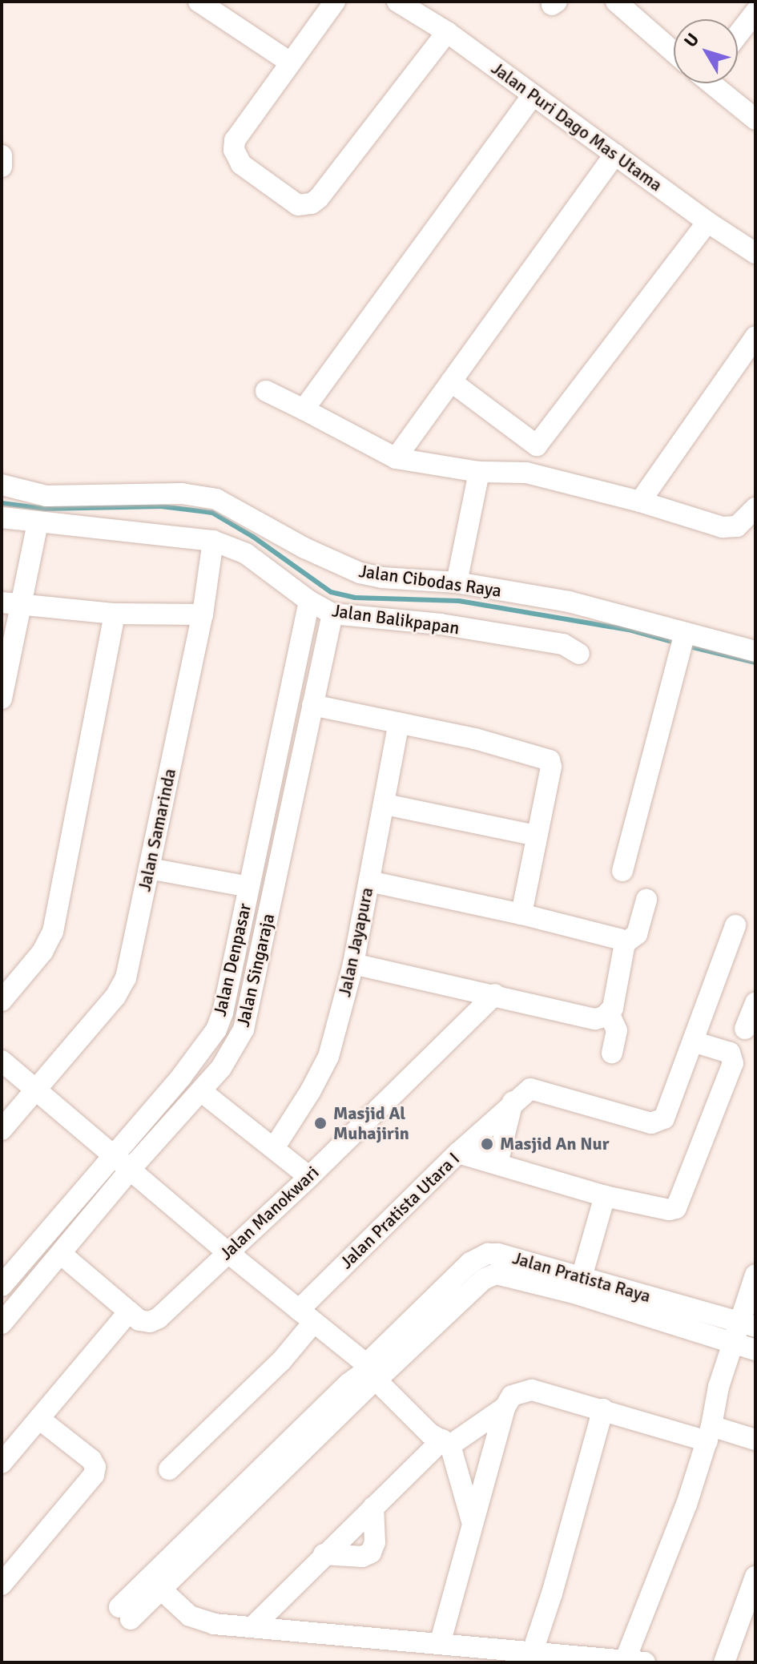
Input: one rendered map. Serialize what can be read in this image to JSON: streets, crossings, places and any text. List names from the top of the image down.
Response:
{
  "streets": {
    "street": [
      "Jalan Puri Dago Mas Utama",
      "Jalan Cibodas Raya",
      "Jalan Balikpapan",
      "Jalan Samarinda",
      "Jalan Jayapura",
      "Jalan Denpasar",
      "Jalan Singaraja",
      "Jalan Pratista Utara I",
      "Jalan Manokwari",
      "Jalan Pratista Raya"
    ]
  },
  "crossings": [
    ["Jalan Balikpapan", "Jalan Samarinda"],
    ["Jalan Balikpapan", "Jalan Denpasar"],
    ["Jalan Balikpapan", "Jalan Singaraja"],
    ["Jalan Denpasar", "Jalan Singaraja"],
    ["Jalan Singaraja", "Jalan Manokwari"]
  ],
  "places": ["Masjid Al Muhajirin", "Masjid An Nur"],
  "north": "top left"
}
